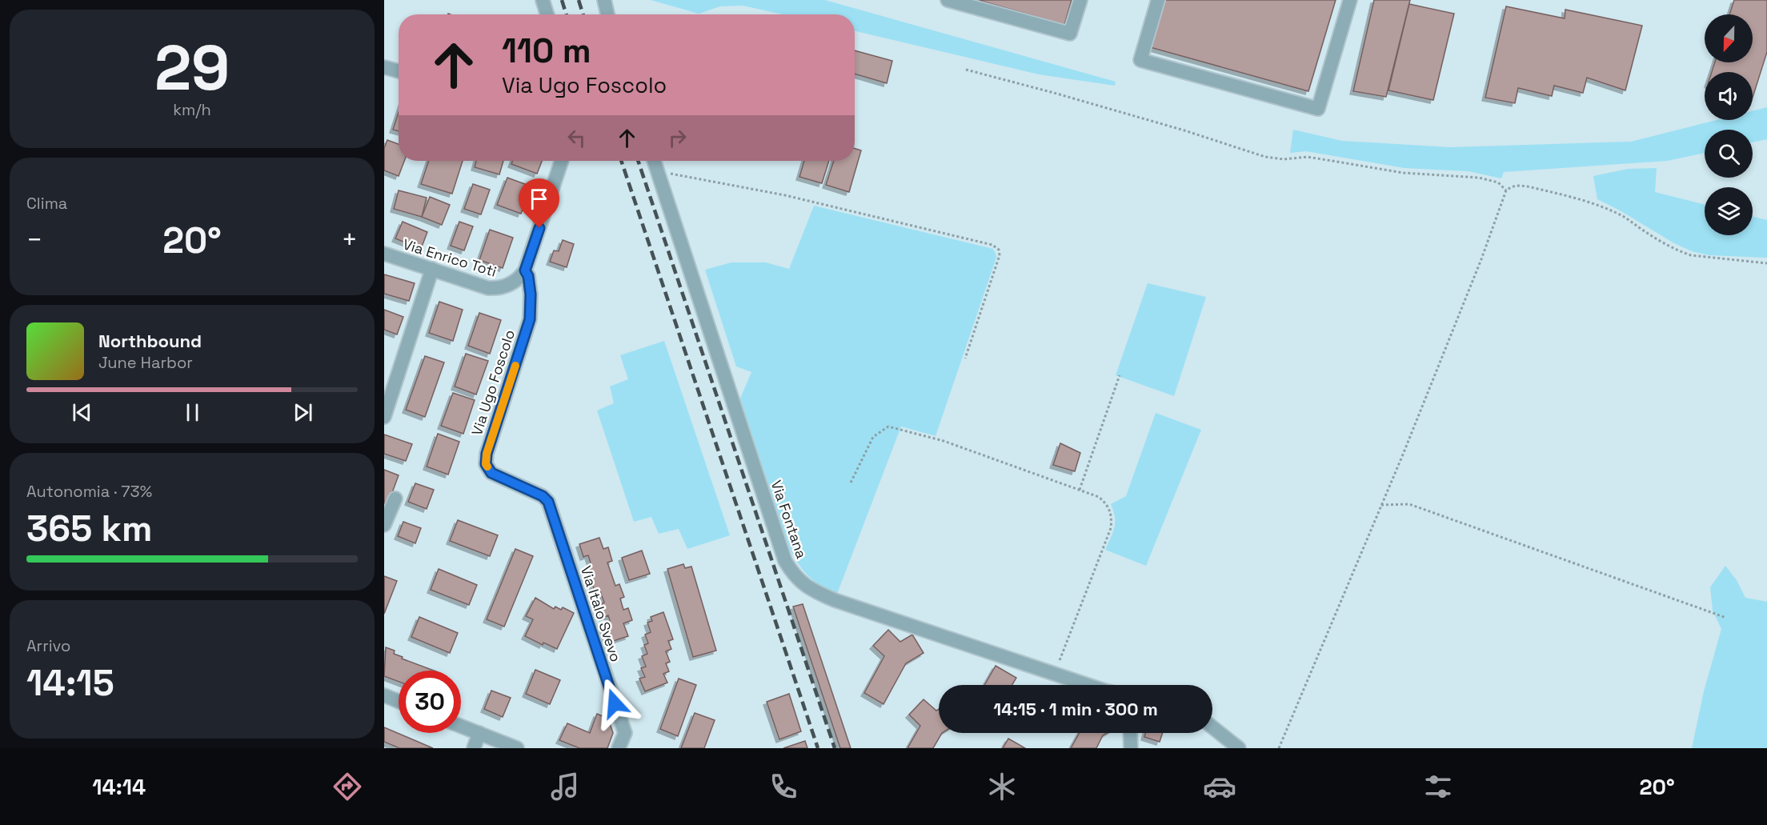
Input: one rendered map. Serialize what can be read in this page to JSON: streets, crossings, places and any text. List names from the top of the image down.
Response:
{
  "streets": {
    "street": [
      "Via Enrico Toti",
      "Via Ugo Foscolo",
      "Via Fontana",
      "Via Italo Svevo"
    ]
  },
  "crossings": [
    ["Via Ugo Foscolo", "Via Italo Svevo"]
  ],
  "north": "bottom",
  "page": {
    "tile": [
      ["29", "km/h"],
      "Clima",
      ["Autonomia · 73%", "365 km"],
      ["Arrivo", "14:15"]
    ],
    "turn": ["110 m", "Via Ugo Foscolo"],
    "heat": ["−", "20°", "+"],
    "song": ["Northbound", "June Harbor"],
    "limit": "30",
    "trip": "14:15 · 1 min · 300 m",
    "tabs": ["14:14", "20°"]
  }
}
